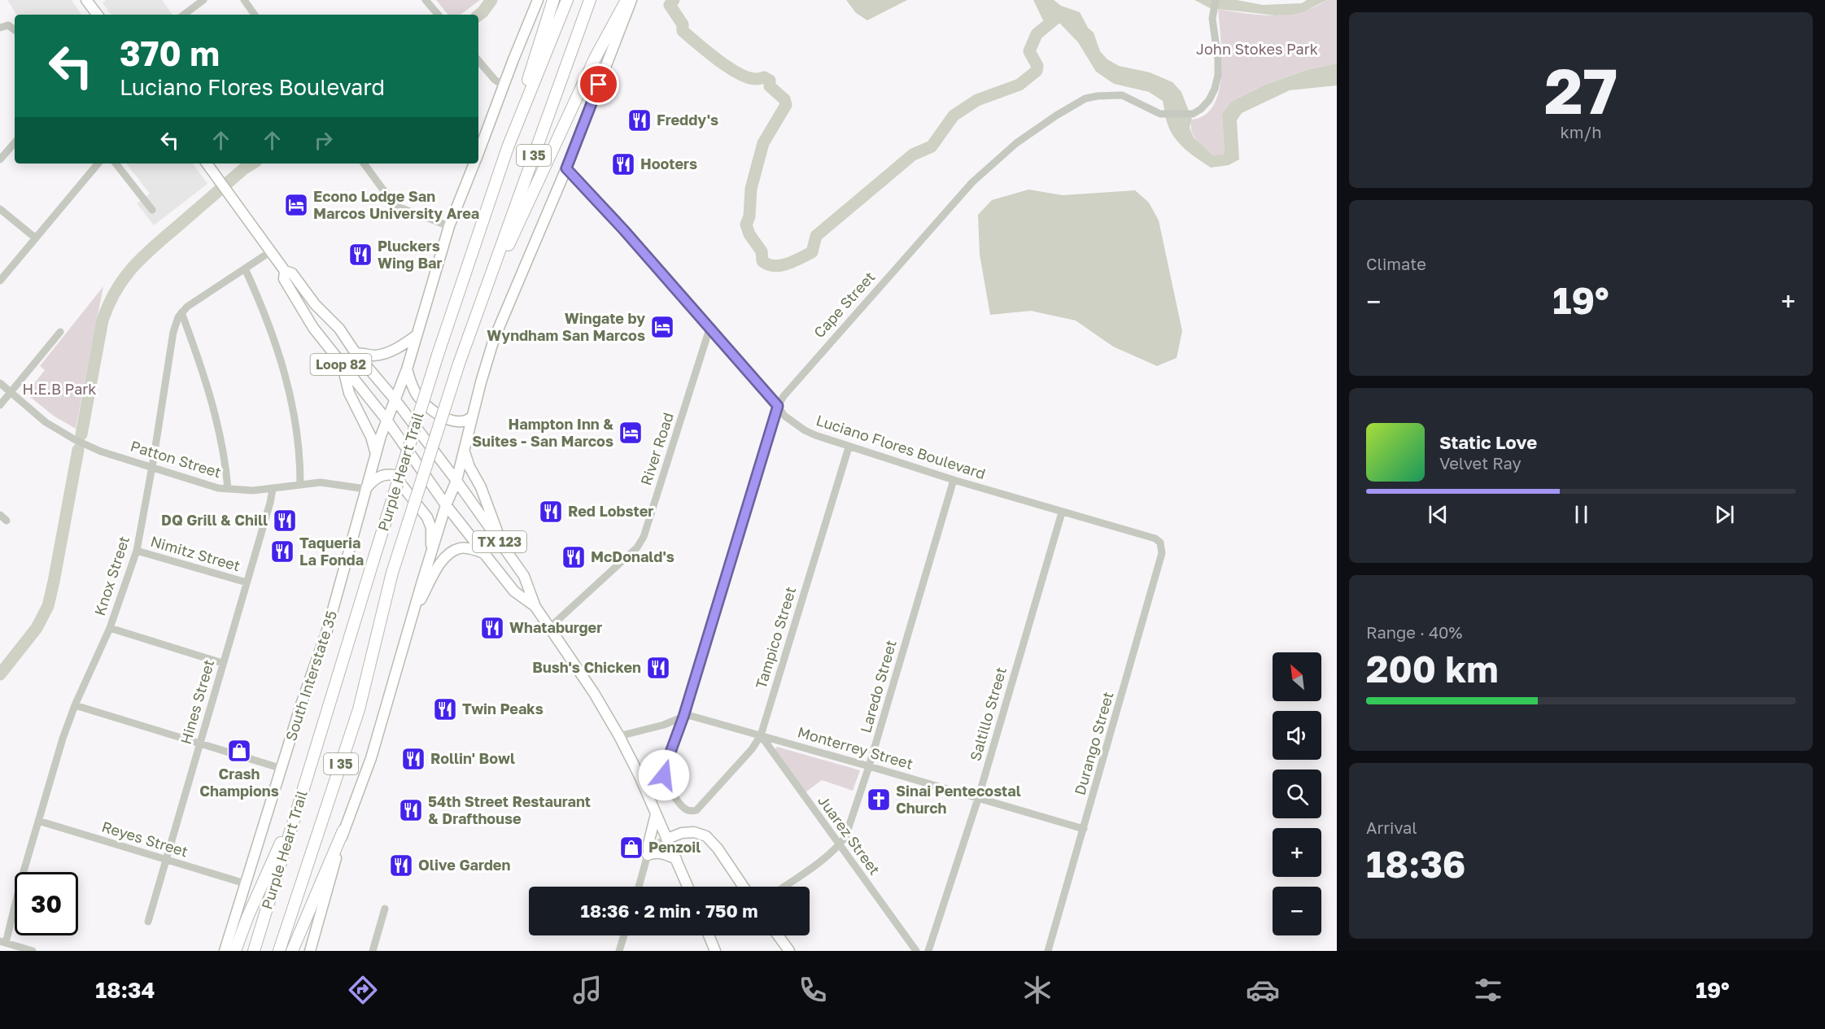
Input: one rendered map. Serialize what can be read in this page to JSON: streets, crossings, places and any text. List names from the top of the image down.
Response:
{
  "streets": {
    "highway": ["I 35", "Purple Heart Trail"],
    "main road": ["Loop 82", "TX 123", "South Interstate 35"],
    "street": [
      "Cape Street",
      "Luciano Flores Boulevard",
      "River Road",
      "Patton Street",
      "Nimitz Street",
      "Knox Street",
      "Tampico Street",
      "Laredo Street",
      "Hines Street",
      "Saltillo Street",
      "Durango Street",
      "Monterrey Street",
      "Juarez Street",
      "Reyes Street"
    ]
  },
  "crossings": [
    ["Cape Street", "Luciano Flores Boulevard"],
    ["Cape Street", "Tampico Street"],
    ["Cape Street", "Monterrey Street"],
    ["Loop 82", "TX 123"],
    ["Loop 82", "South Interstate 35"],
    ["Luciano Flores Boulevard", "River Road"],
    ["Luciano Flores Boulevard", "Tampico Street"],
    ["Luciano Flores Boulevard", "Laredo Street"],
    ["Luciano Flores Boulevard", "Saltillo Street"],
    ["Luciano Flores Boulevard", "Durango Street"],
    ["River Road", "TX 123"],
    ["Patton Street", "Knox Street"],
    ["Patton Street", "South Interstate 35"],
    ["Patton Street", "Hines Street"],
    ["TX 123", "South Interstate 35"],
    ["Nimitz Street", "Knox Street"],
    ["Nimitz Street", "Hines Street"],
    ["Knox Street", "Reyes Street"],
    ["Tampico Street", "Monterrey Street"],
    ["Tampico Street", "Juarez Street"],
    ["South Interstate 35", "Reyes Street"],
    ["Laredo Street", "Monterrey Street"],
    ["Laredo Street", "Juarez Street"],
    ["Hines Street", "Reyes Street"],
    ["Saltillo Street", "Monterrey Street"],
    ["Durango Street", "Monterrey Street"],
    ["Monterrey Street", "Juarez Street"]
  ],
  "parks": ["John Stokes Park", "H.E.B Park"],
  "places": {
    "restaurant": [
      "Freddy's",
      "Hooters",
      "Pluckers Wing Bar",
      "Red Lobster",
      "DQ Grill & Chill",
      "Taqueria La Fonda",
      "McDonald's",
      "Whataburger",
      "Bush's Chicken",
      "Twin Peaks",
      "Rollin' Bowl",
      "54th Street Restaurant & Drafthouse",
      "Olive Garden"
    ],
    "hotel": ["Econo Lodge San Marcos University Area", "Wingate by Wyndham San Marcos", "Hampton Inn & Suites - San Marcos"],
    "shop": ["Crash Champions", "Penzoil"],
    "church": ["Sinai Pentecostal Church"]
  },
  "north": "top left",
  "page": {
    "tile": [
      ["27", "km/h"],
      "Climate",
      ["Range · 40%", "200 km"],
      ["Arrival", "18:36"]
    ],
    "turn": ["370 m", "Luciano Flores Boulevard"],
    "heat": ["−", "19°", "+"],
    "song": ["Static Love", "Velvet Ray"],
    "map_buttons": ["+", "−"],
    "limit": "30",
    "trip": "18:36 · 2 min · 750 m",
    "tabs": ["18:34", "19°"]
  }
}
